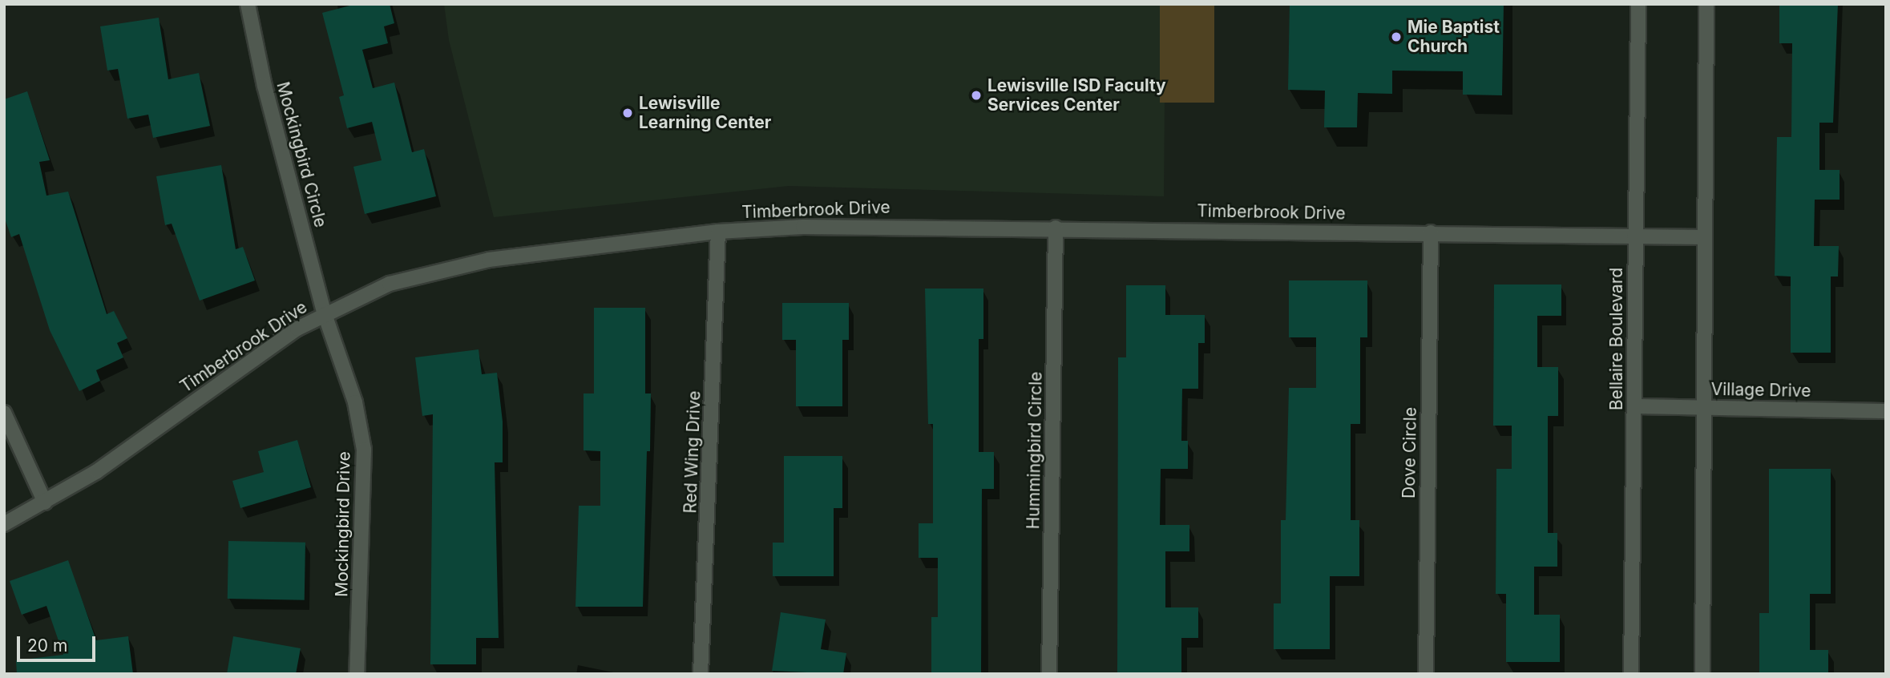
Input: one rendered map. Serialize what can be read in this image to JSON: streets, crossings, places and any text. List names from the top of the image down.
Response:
{
  "streets": {
    "street": [
      "Mockingbird Circle",
      "Timberbrook Drive",
      "Bellaire Boulevard",
      "Village Drive",
      "Hummingbird Circle",
      "Red Wing Drive",
      "Dove Circle",
      "Mockingbird Drive"
    ]
  },
  "crossings": [
    ["Mockingbird Circle", "Timberbrook Drive"],
    ["Mockingbird Circle", "Mockingbird Drive"],
    ["Timberbrook Drive", "Bellaire Boulevard"],
    ["Timberbrook Drive", "Hummingbird Circle"],
    ["Timberbrook Drive", "Red Wing Drive"],
    ["Timberbrook Drive", "Dove Circle"],
    ["Timberbrook Drive", "Mockingbird Drive"],
    ["Bellaire Boulevard", "Village Drive"]
  ],
  "places": ["Mie Baptist Church", "Lewisville ISD Faculty Services Center", "Lewisville Learning Center"],
  "scale_bar": "20 m"
}
